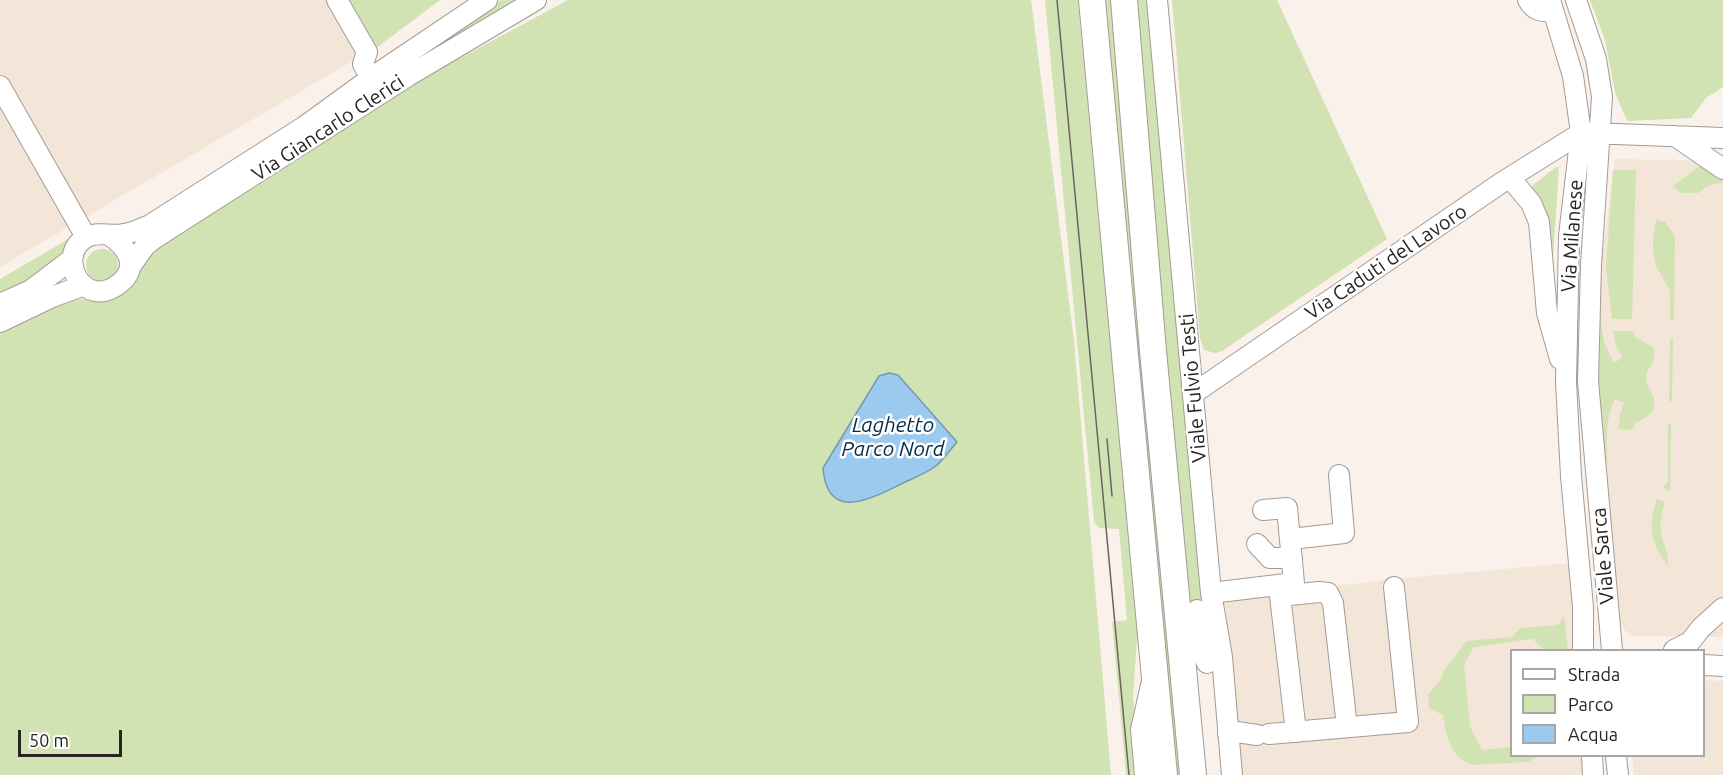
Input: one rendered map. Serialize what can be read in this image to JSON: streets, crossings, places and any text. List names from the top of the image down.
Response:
{
  "streets": {
    "main road": ["Viale Fulvio Testi"],
    "street": [
      "Via Giancarlo Clerici",
      "Via Milanese",
      "Via Caduti del Lavoro",
      "Viale Sarca"
    ]
  },
  "crossings": [
    ["Via Milanese", "Via Caduti del Lavoro"],
    ["Via Milanese", "Viale Sarca"],
    ["Via Caduti del Lavoro", "Viale Fulvio Testi"]
  ],
  "water": ["Laghetto Parco Nord"],
  "legend": ["Strada", "Parco", "Acqua"],
  "scale_bar": "50 m"
}
